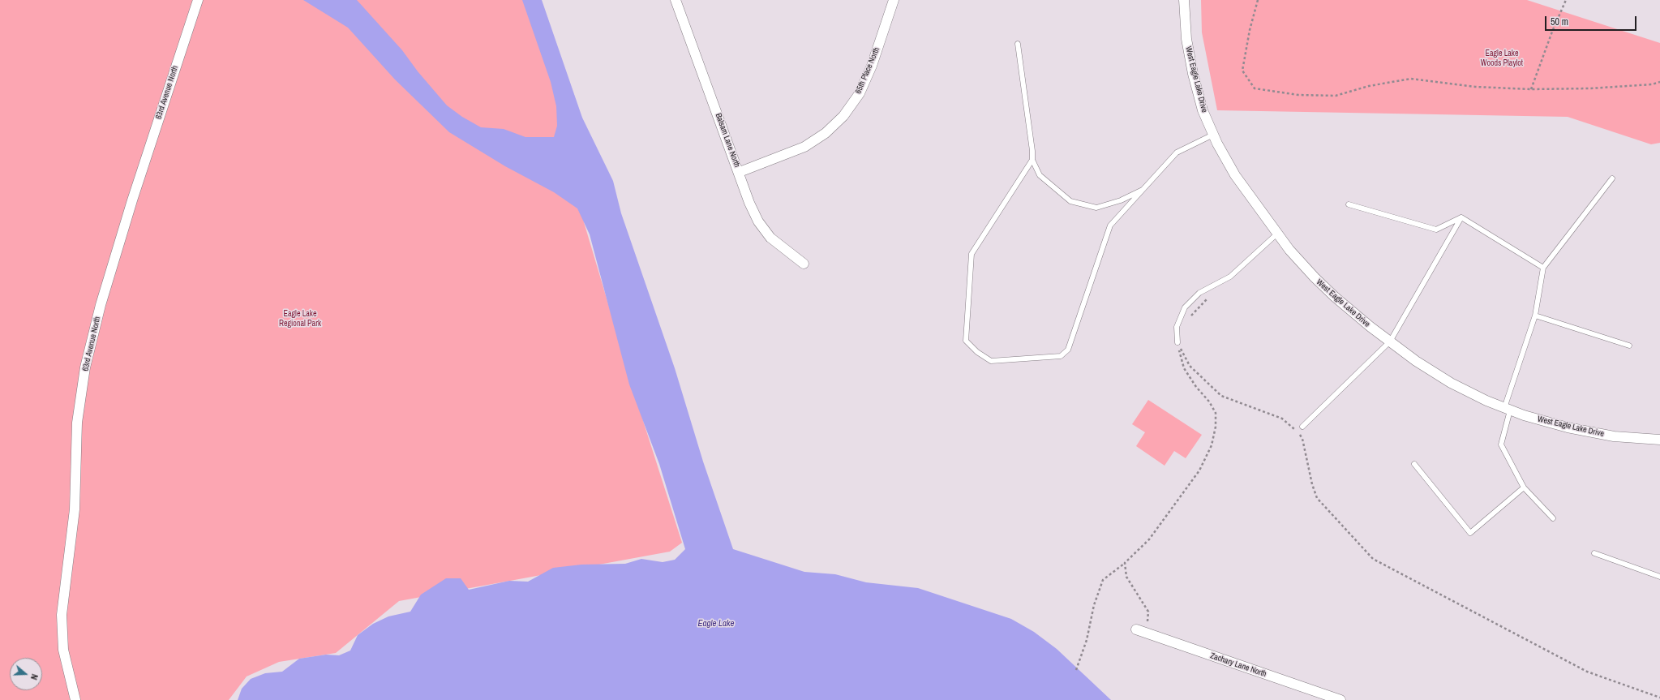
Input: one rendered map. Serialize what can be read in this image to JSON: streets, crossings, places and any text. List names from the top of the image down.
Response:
{
  "streets": {
    "street": [
      "65th Place North",
      "West Eagle Lake Drive",
      "63rd Avenue North",
      "Balsam Lane North",
      "Zachary Lane North"
    ]
  },
  "crossings": [
    ["65th Place North", "Balsam Lane North"]
  ],
  "water": ["Eagle Lake"],
  "parks": ["Eagle Lake Woods Playlot", "Eagle Lake Regional Park"],
  "scale_bar": "50 m",
  "north": "right"
}
